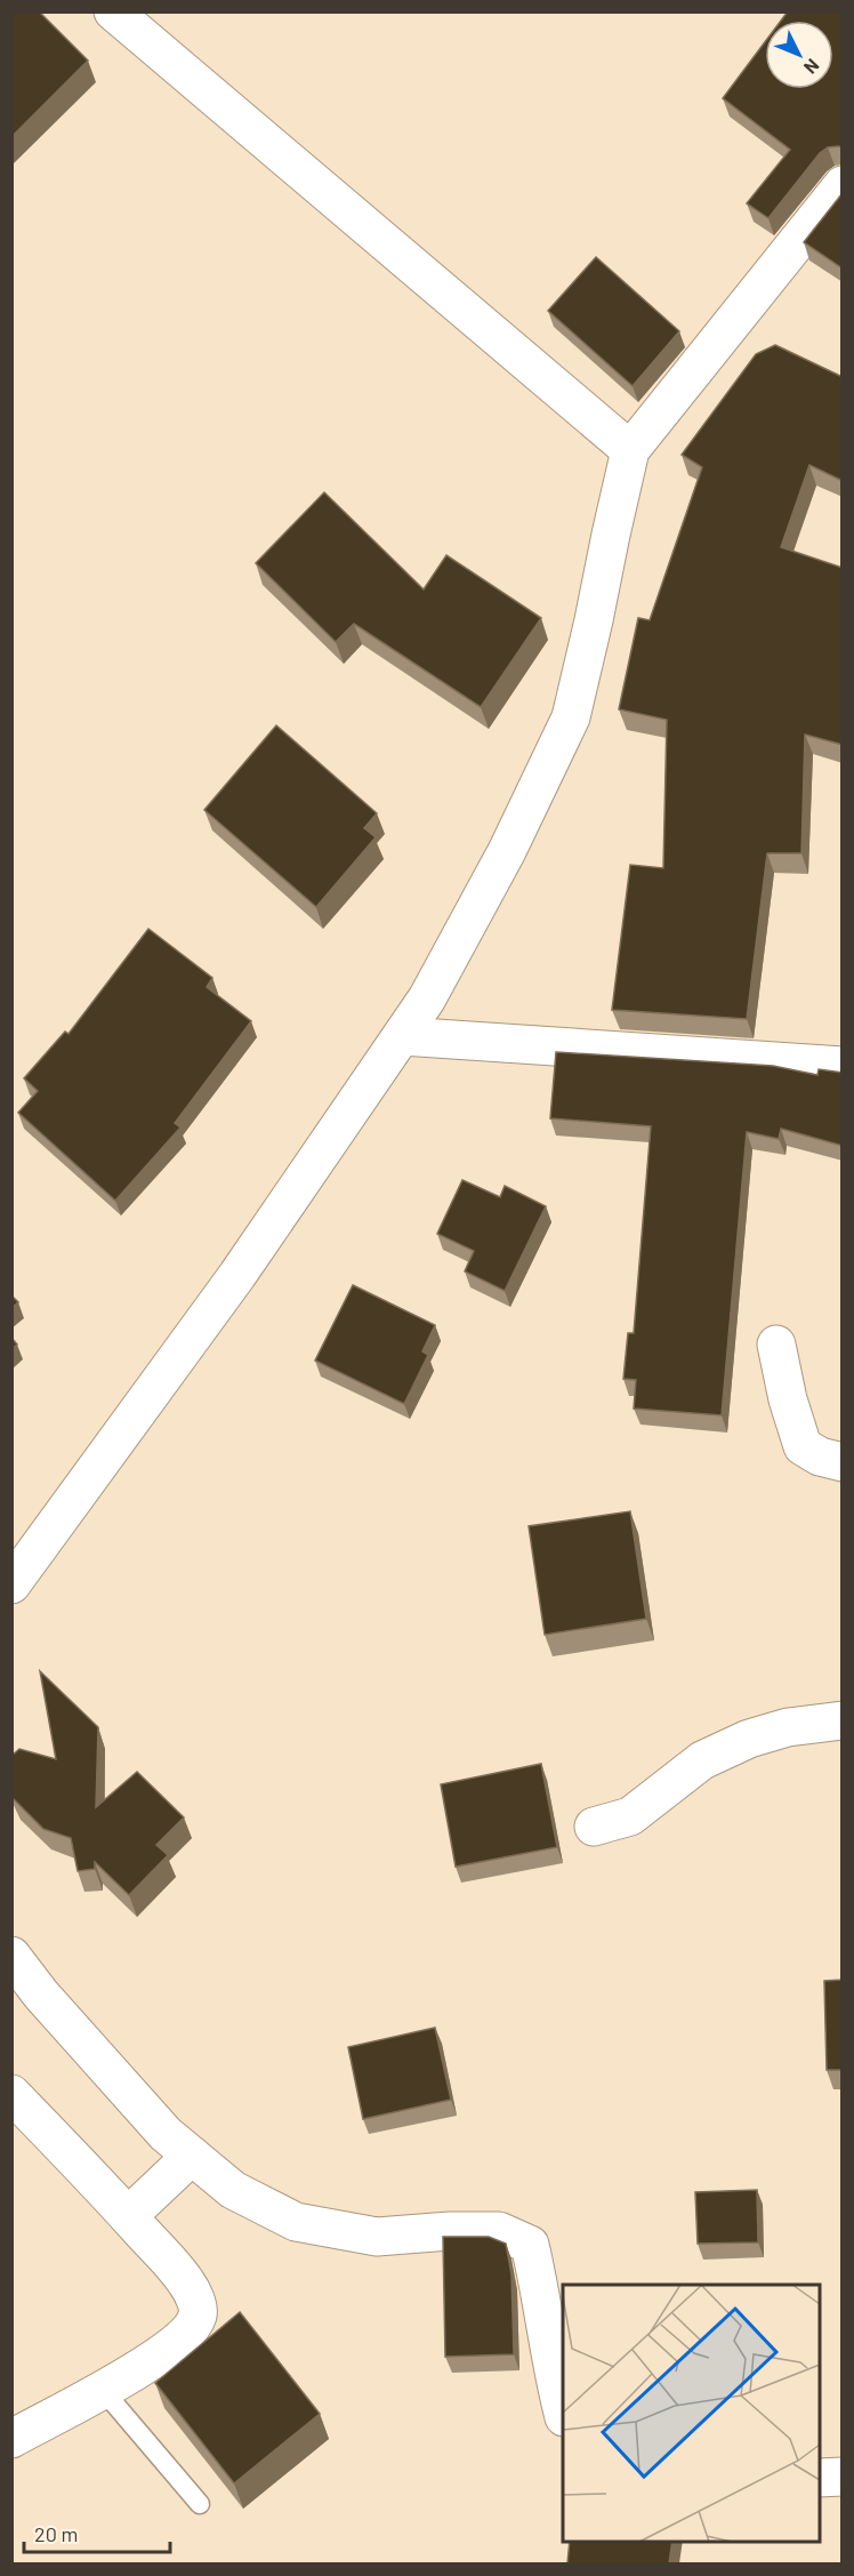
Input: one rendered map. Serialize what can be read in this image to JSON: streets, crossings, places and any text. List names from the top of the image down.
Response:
{
  "scale_bar": "20 m",
  "north": "bottom right"
}
